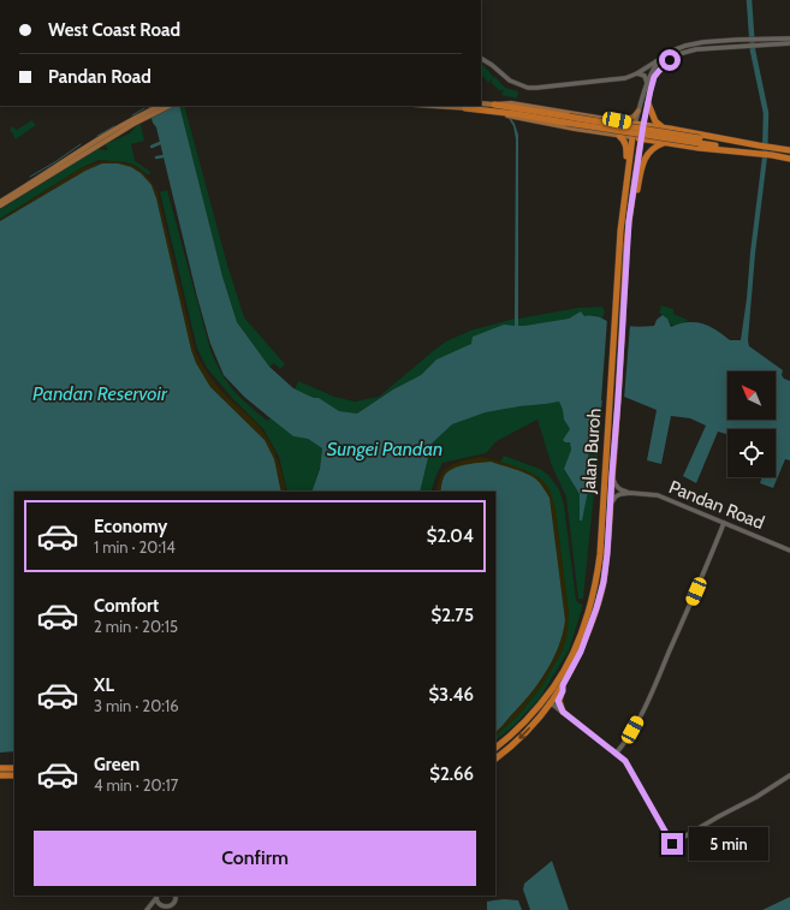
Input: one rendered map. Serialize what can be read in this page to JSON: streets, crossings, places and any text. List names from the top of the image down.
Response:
{
  "streets": {
    "highway": ["Jalan Buroh"],
    "street": ["Pandan Road"]
  },
  "water": ["Pandan Reservoir", "Sungei Pandan"],
  "north": "top left",
  "page": {
    "banner": ["West Coast Road", "Pandan Road"],
    "list": [
      {
        "name": "Economy",
        "note": "1 min · 20:14",
        "value": "$2.04"
      },
      {
        "name": "Comfort",
        "note": "2 min · 20:15",
        "value": "$2.75"
      },
      {
        "name": "XL",
        "note": "3 min · 20:16",
        "value": "$3.46"
      },
      {
        "name": "Green",
        "note": "4 min · 20:17",
        "value": "$2.66"
      }
    ],
    "buttons": "Confirm",
    "bubble": "5 min"
  }
}
